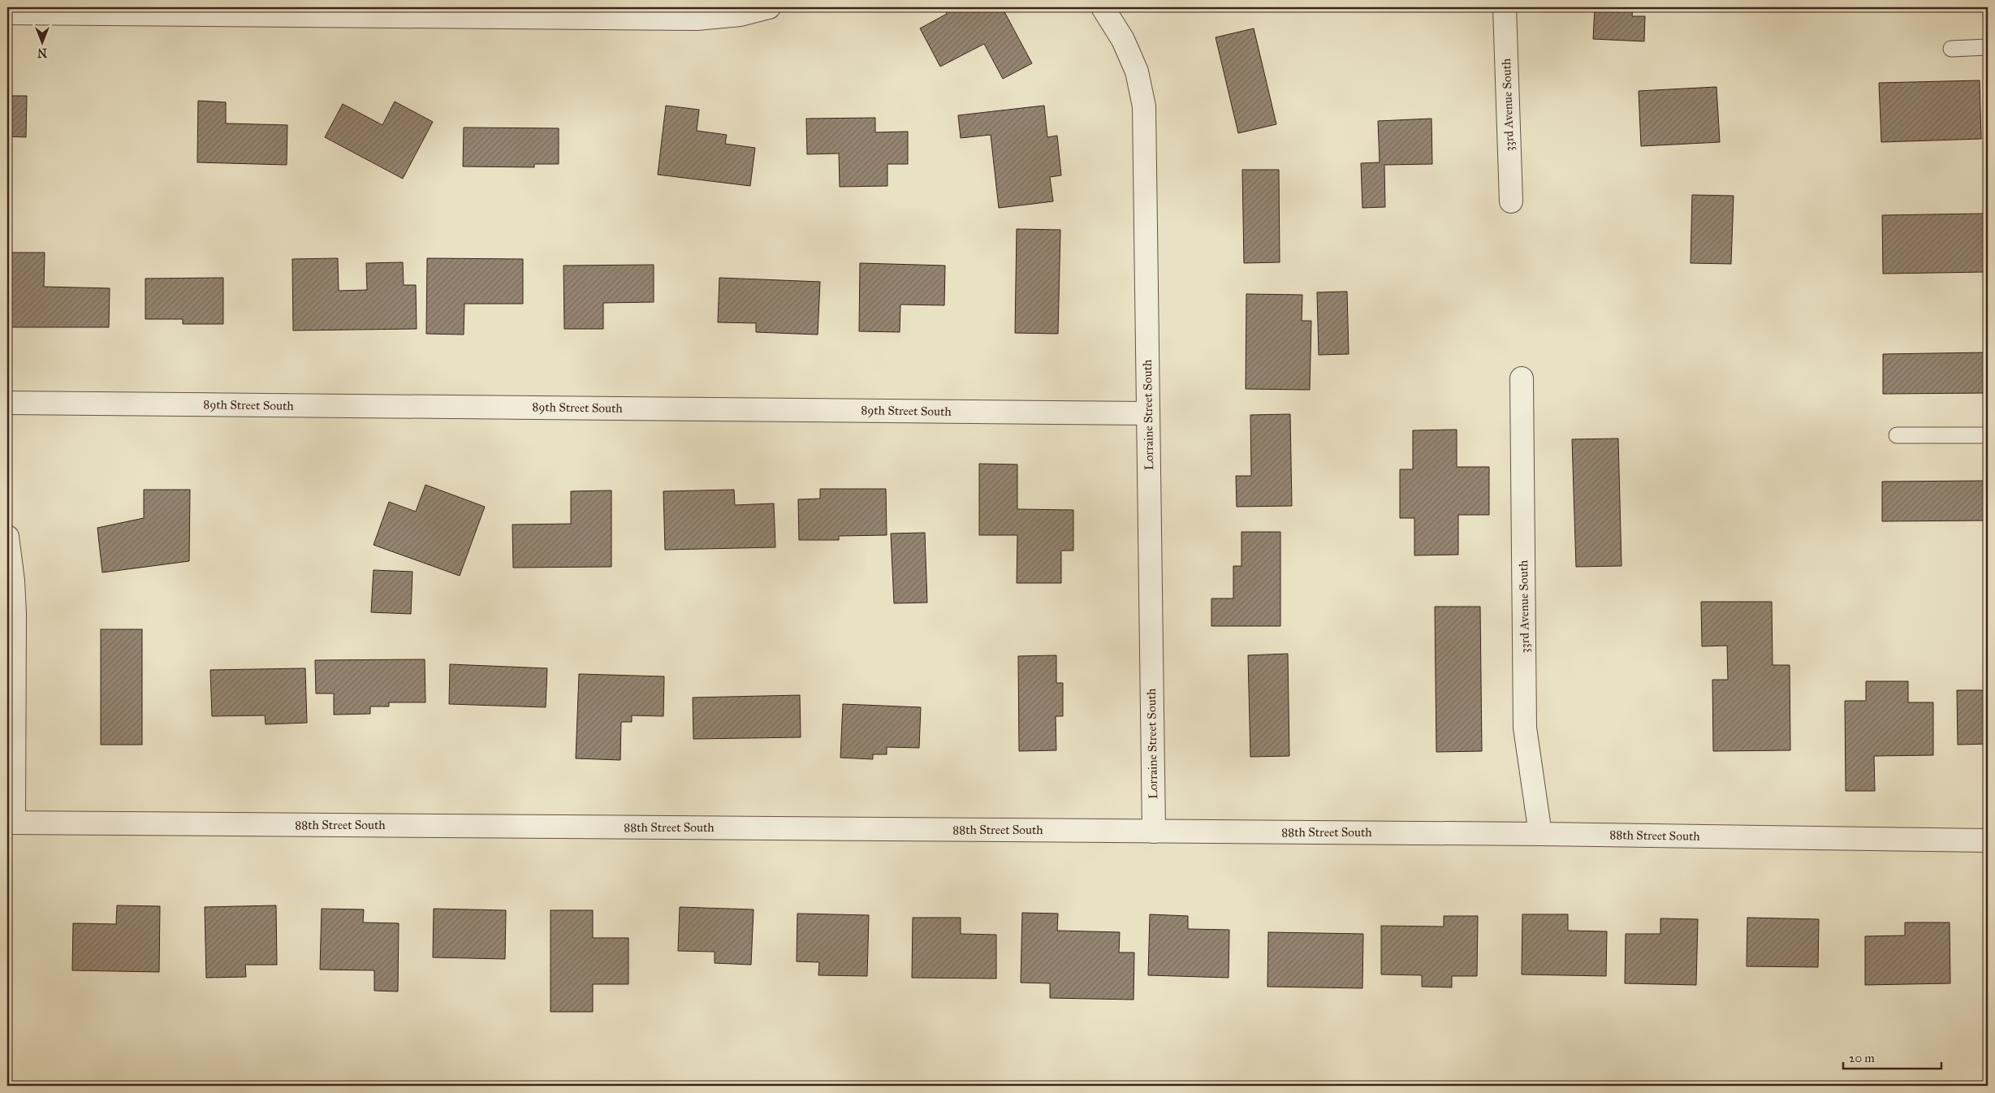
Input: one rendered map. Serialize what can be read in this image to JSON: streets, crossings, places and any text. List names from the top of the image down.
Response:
{
  "streets": {
    "street": [
      "33rd Avenue South",
      "89th Street South",
      "Lorraine Street South",
      "88th Street South"
    ]
  },
  "crossings": [
    ["33rd Avenue South", "88th Street South"],
    ["89th Street South", "Lorraine Street South"],
    ["Lorraine Street South", "88th Street South"]
  ],
  "scale_bar": "20 m",
  "north": "bottom"
}
